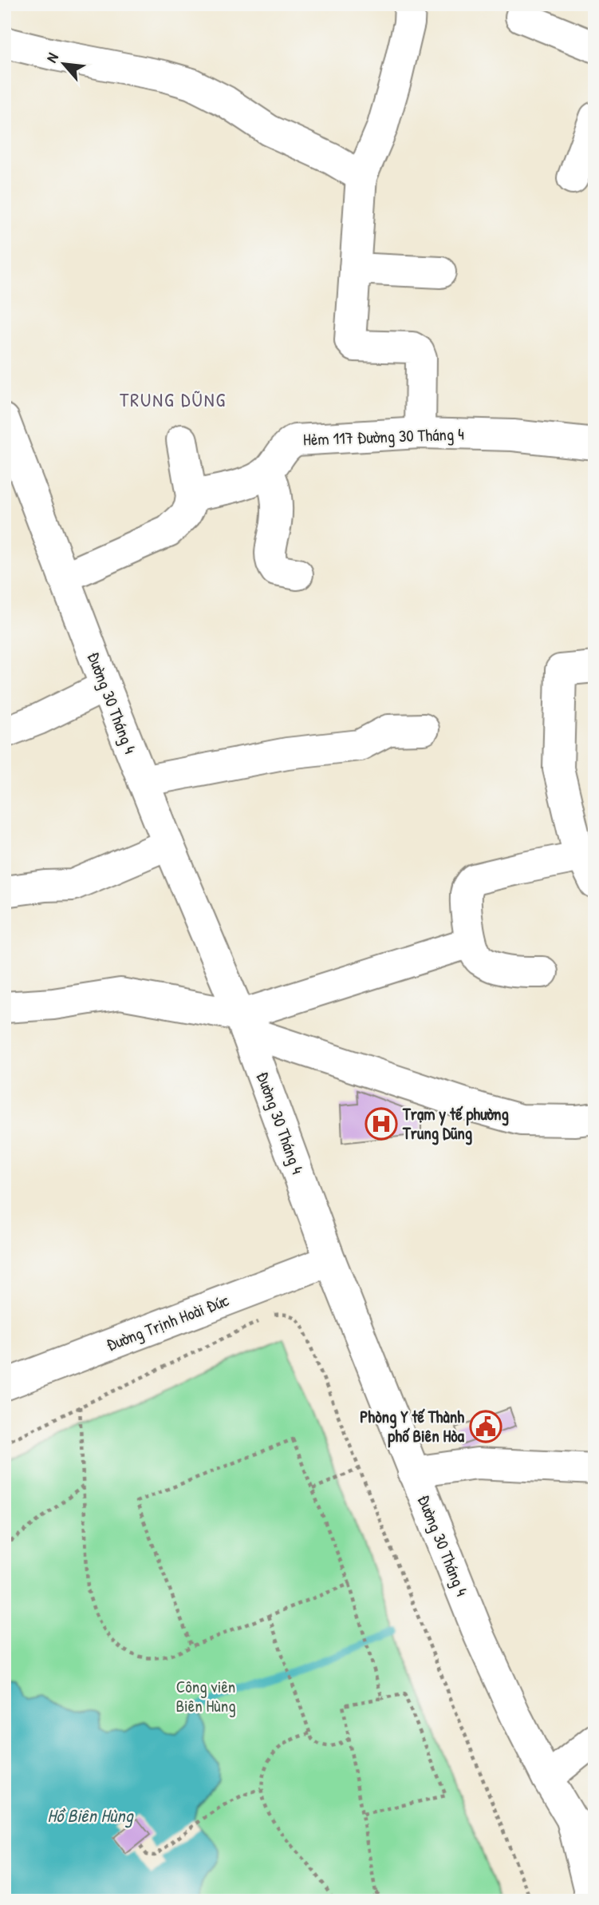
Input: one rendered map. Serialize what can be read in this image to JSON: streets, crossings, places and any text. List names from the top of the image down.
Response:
{
  "streets": {
    "main road": ["Hẻm 117 Đường 30 Tháng 4", "Đường 30 Tháng 4", "Đường Trịnh Hoài Đức"]
  },
  "crossings": [
    ["Đường 30 Tháng 4", "Đường Trịnh Hoài Đức"]
  ],
  "districts": ["TRUNG DŨNG"],
  "water": ["Hồ Biên Hùng"],
  "parks": ["Công viên Biên Hùng"],
  "places": {
    "hospital": ["Trạm y tế phường Trung Dũng"],
    "public building": ["Phòng Y tế Thành phố Biên Hòa"]
  },
  "north": "top left"
}
